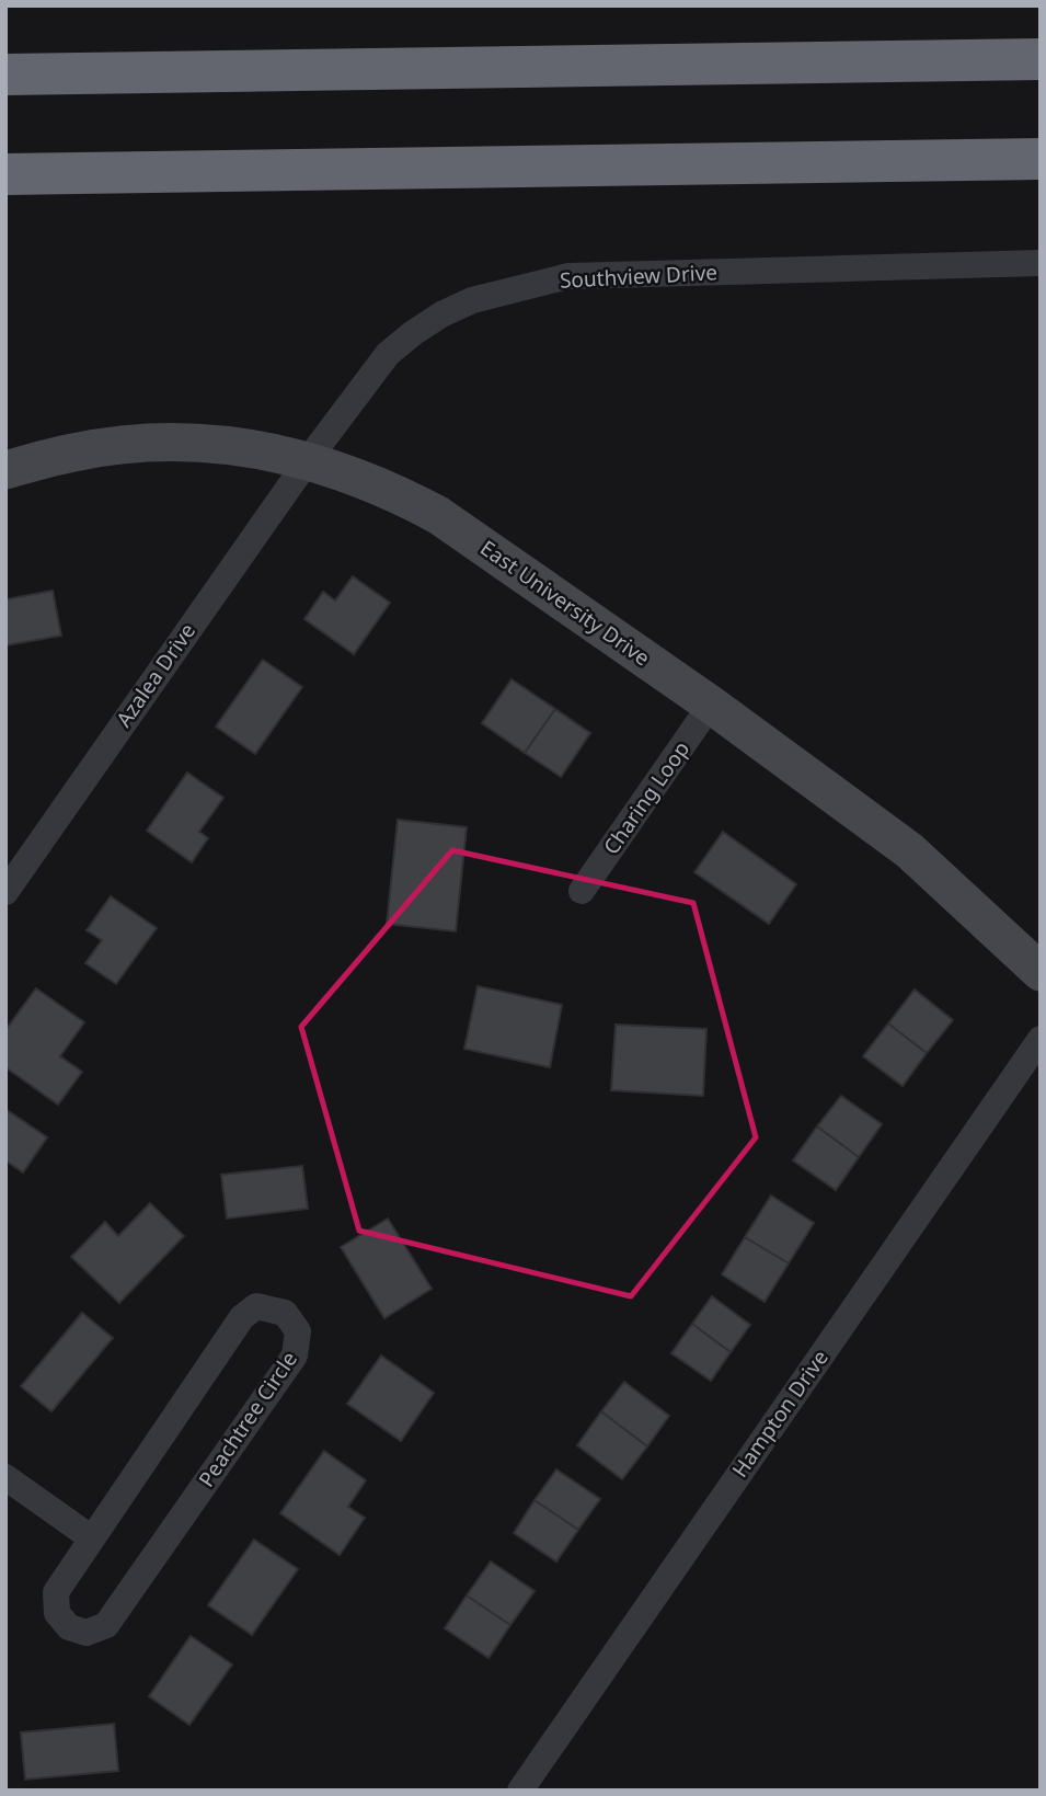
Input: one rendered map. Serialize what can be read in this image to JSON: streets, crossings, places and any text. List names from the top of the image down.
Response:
{
  "streets": {
    "main road": ["East University Drive"],
    "street": [
      "Southview Drive",
      "Azalea Drive",
      "Charing Loop",
      "Hampton Drive",
      "Peachtree Circle"
    ]
  },
  "crossings": [
    ["Southview Drive", "East University Drive"],
    ["Southview Drive", "Azalea Drive"],
    ["East University Drive", "Azalea Drive"],
    ["East University Drive", "Charing Loop"]
  ]
}
